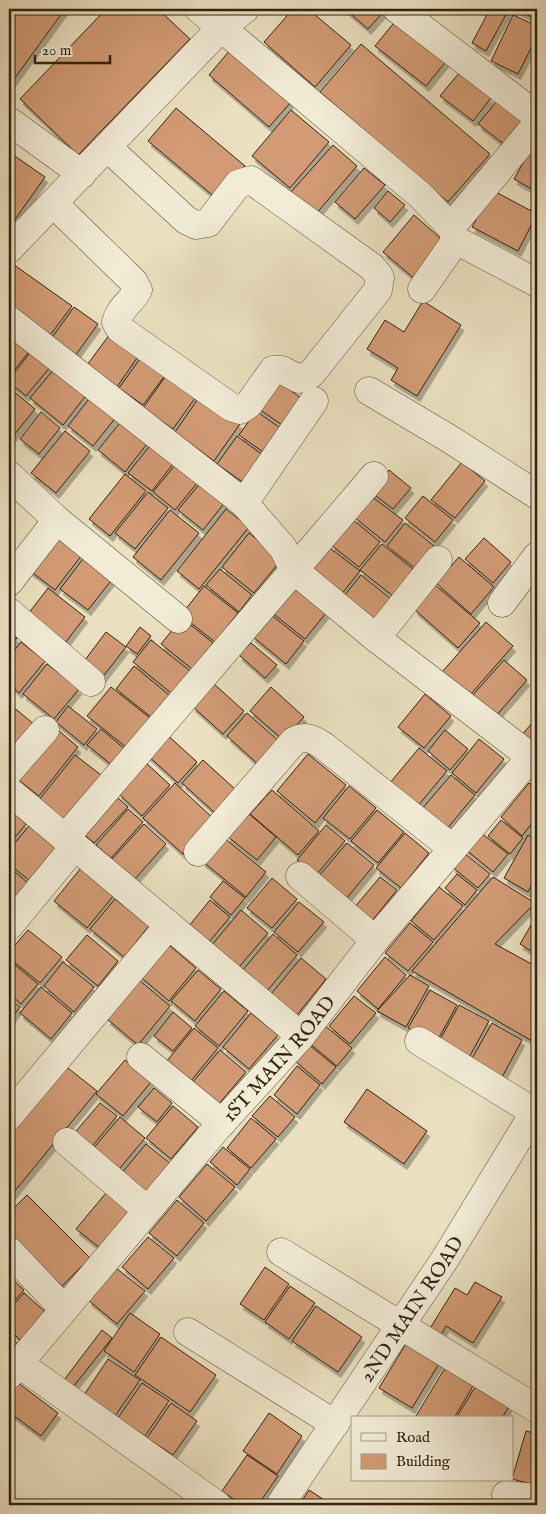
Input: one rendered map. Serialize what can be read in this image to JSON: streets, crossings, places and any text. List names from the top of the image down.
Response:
{
  "streets": {
    "street": ["1ST MAIN ROAD", "2ND MAIN ROAD"]
  },
  "legend": ["Road", "Building"],
  "scale_bar": "20 m"
}
